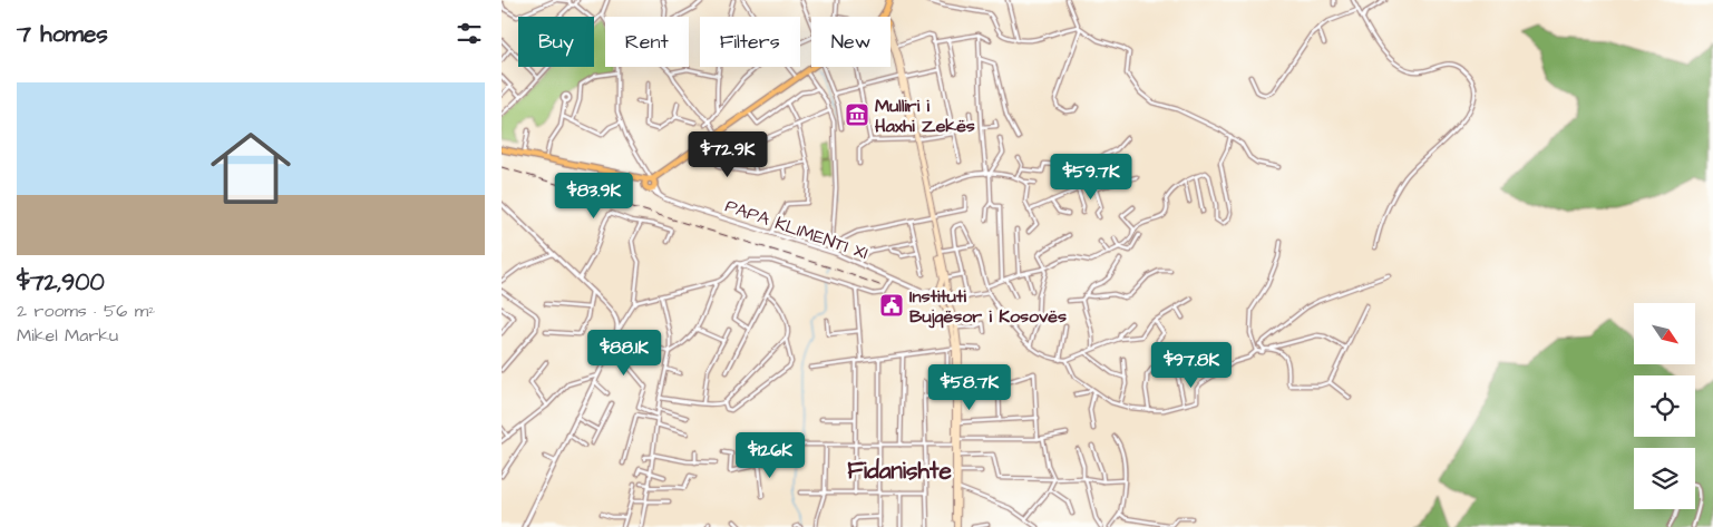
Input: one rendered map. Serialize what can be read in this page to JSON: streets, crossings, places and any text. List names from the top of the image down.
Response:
{
  "streets": {
    "street": ["PAPA KLIMENTI XI"]
  },
  "districts": ["Fidanishte"],
  "places": {
    "museum": ["Mulliri i Haxhi Zekës"],
    "public building": ["Instituti Bujqësor i Kosovës"]
  },
  "north": "bottom right",
  "page": {
    "heading": "7 homes",
    "chip": [
      "Buy",
      "Rent",
      "Filters",
      "New"
    ],
    "list": [
      {
        "name": "$72,900",
        "note": "2 rooms · 56 m² · Mikel Marku"
      }
    ],
    "price": [
      "$72.9K",
      "$59.7K",
      "$83.9K",
      "$88.1K",
      "$97.8K",
      "$58.7K",
      "$126K"
    ]
  }
}
